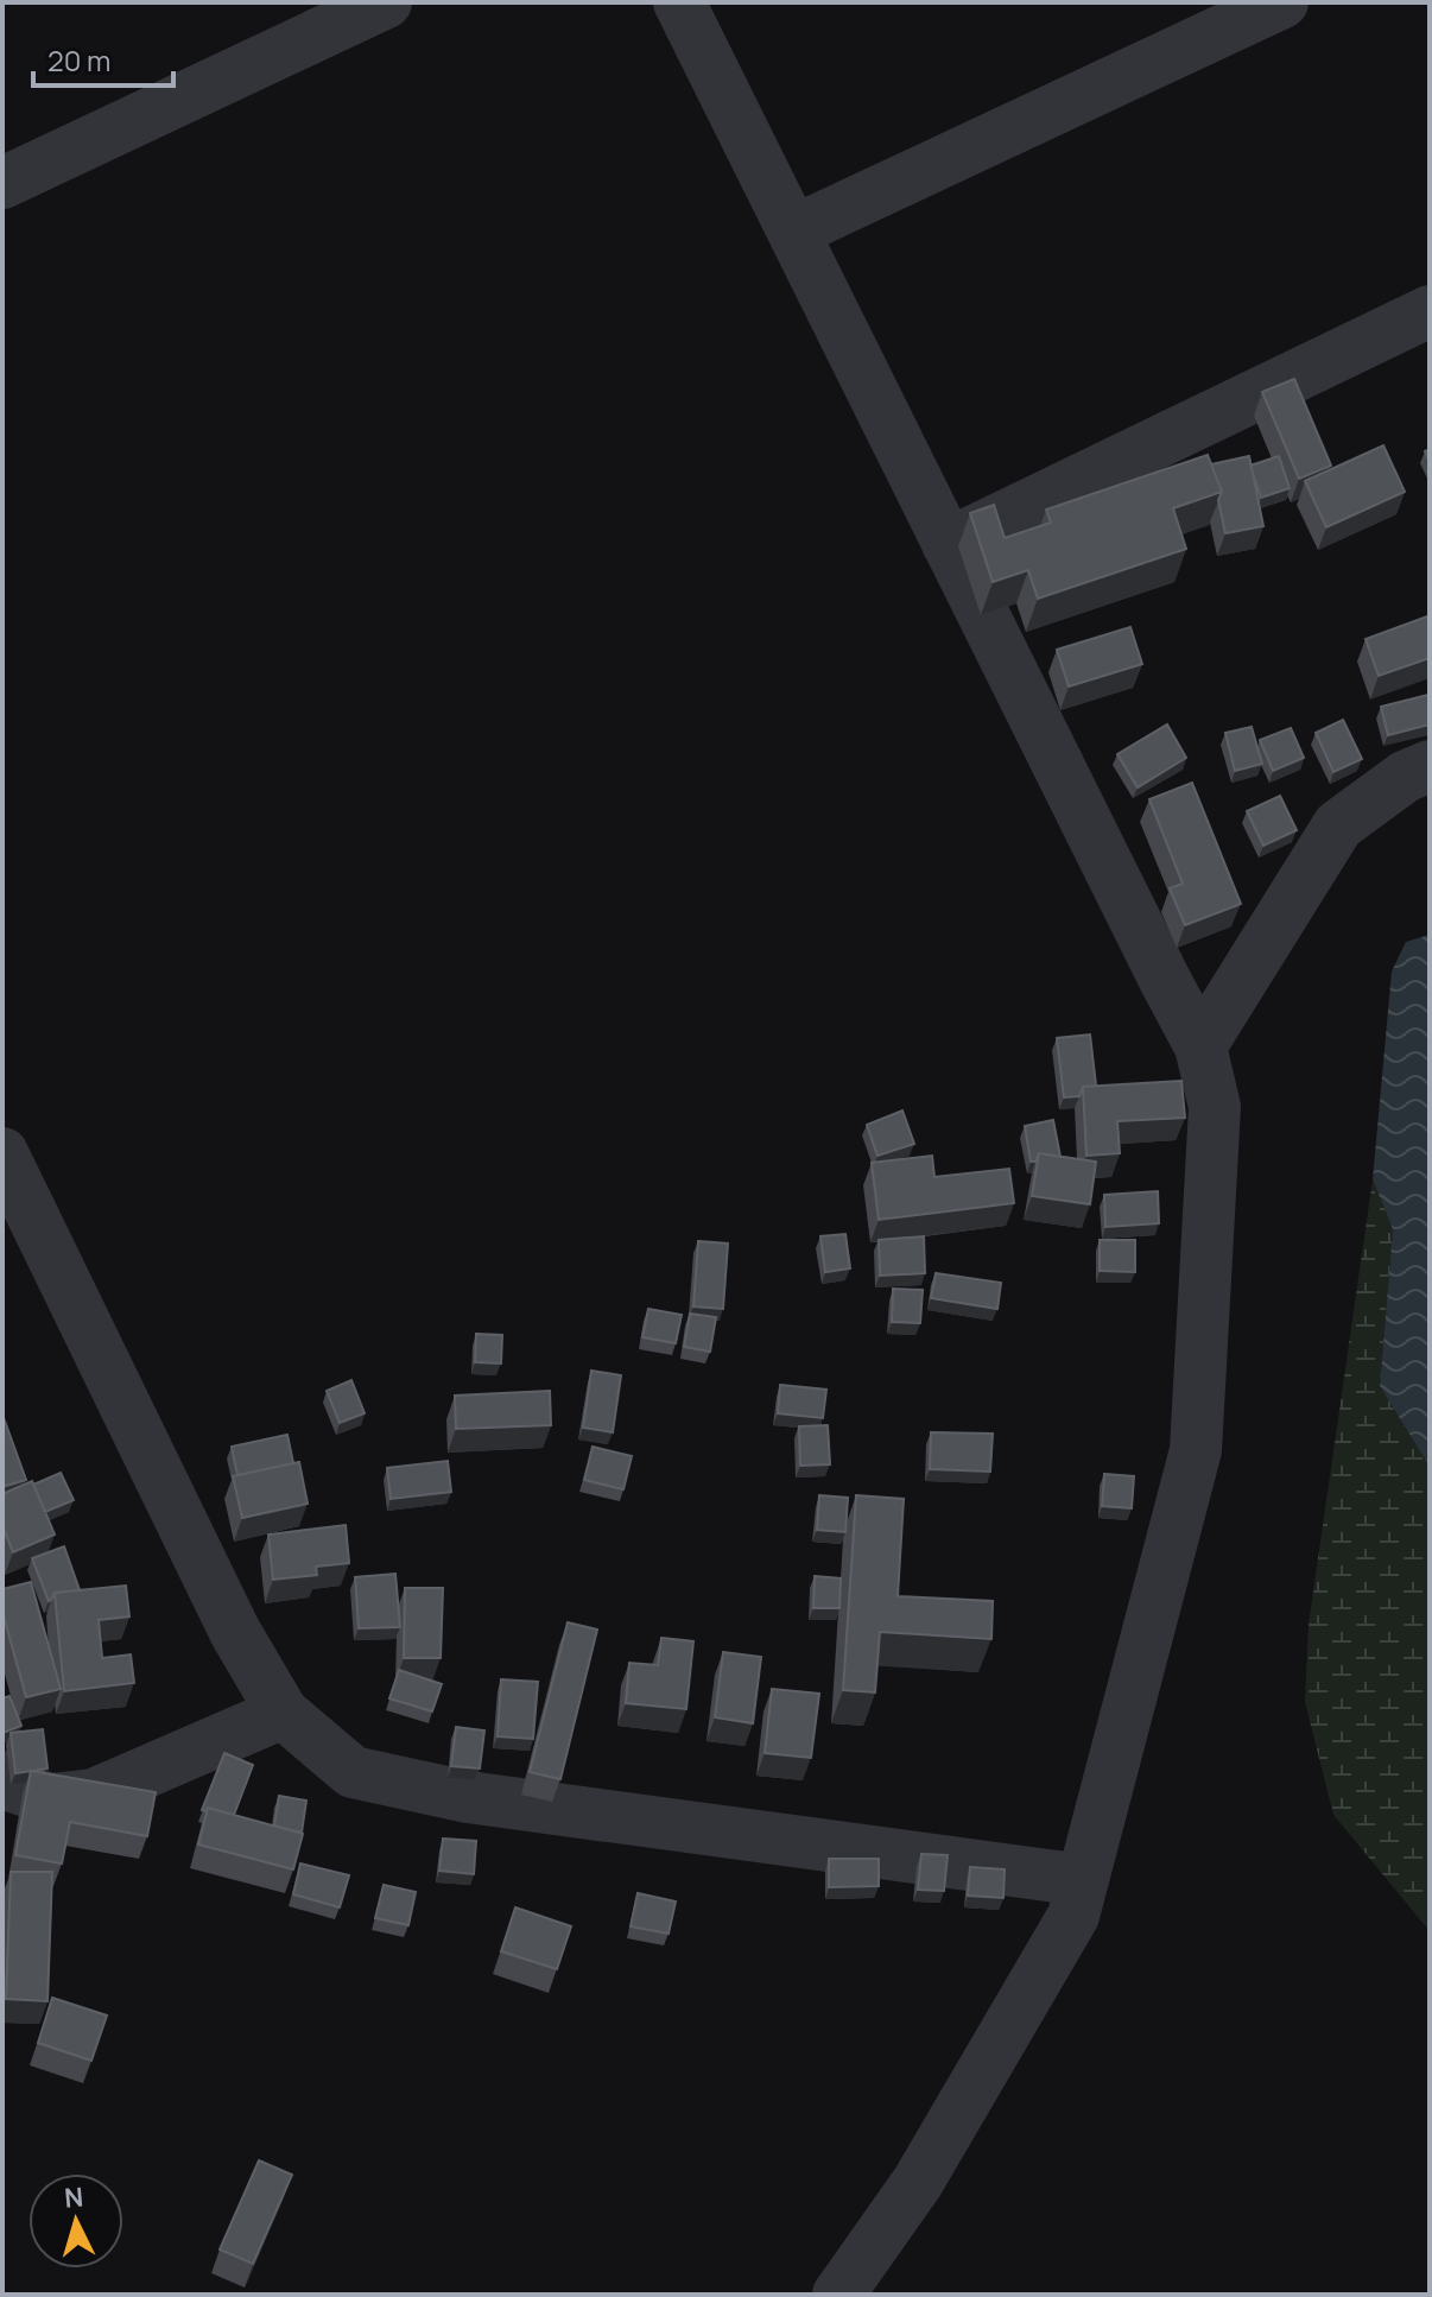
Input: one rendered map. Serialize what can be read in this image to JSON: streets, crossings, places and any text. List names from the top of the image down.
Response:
{
  "scale_bar": "20 m",
  "north": "top"
}
